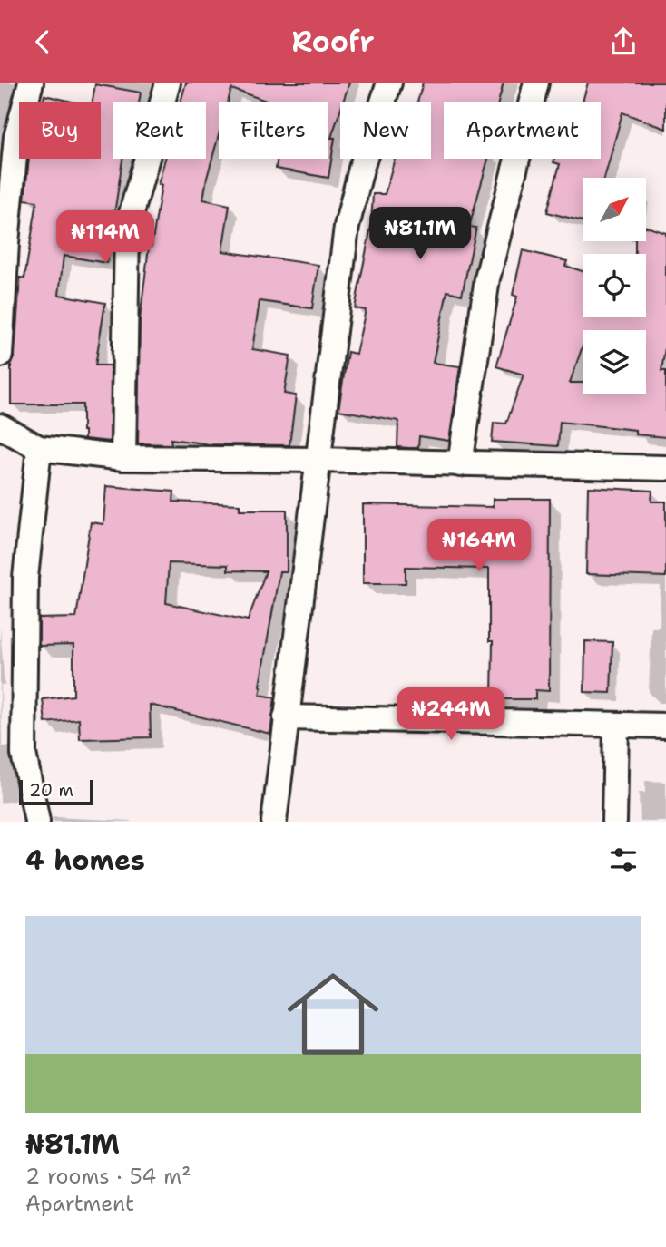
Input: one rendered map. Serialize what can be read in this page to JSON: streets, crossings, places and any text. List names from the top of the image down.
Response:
{
  "scale_bar": "20 m",
  "north": "top right",
  "page": {
    "header": "Roofr",
    "chip": [
      "Buy",
      "Rent",
      "Filters",
      "New",
      "Apartment"
    ],
    "price": [
      "₦81.1M",
      "₦114M",
      "₦164M",
      "₦244M"
    ],
    "scale": "20 m",
    "heading": "4 homes",
    "list": [
      {
        "name": "₦81.1M",
        "note": "2 rooms · 54 m² · Apartment"
      }
    ]
  }
}
